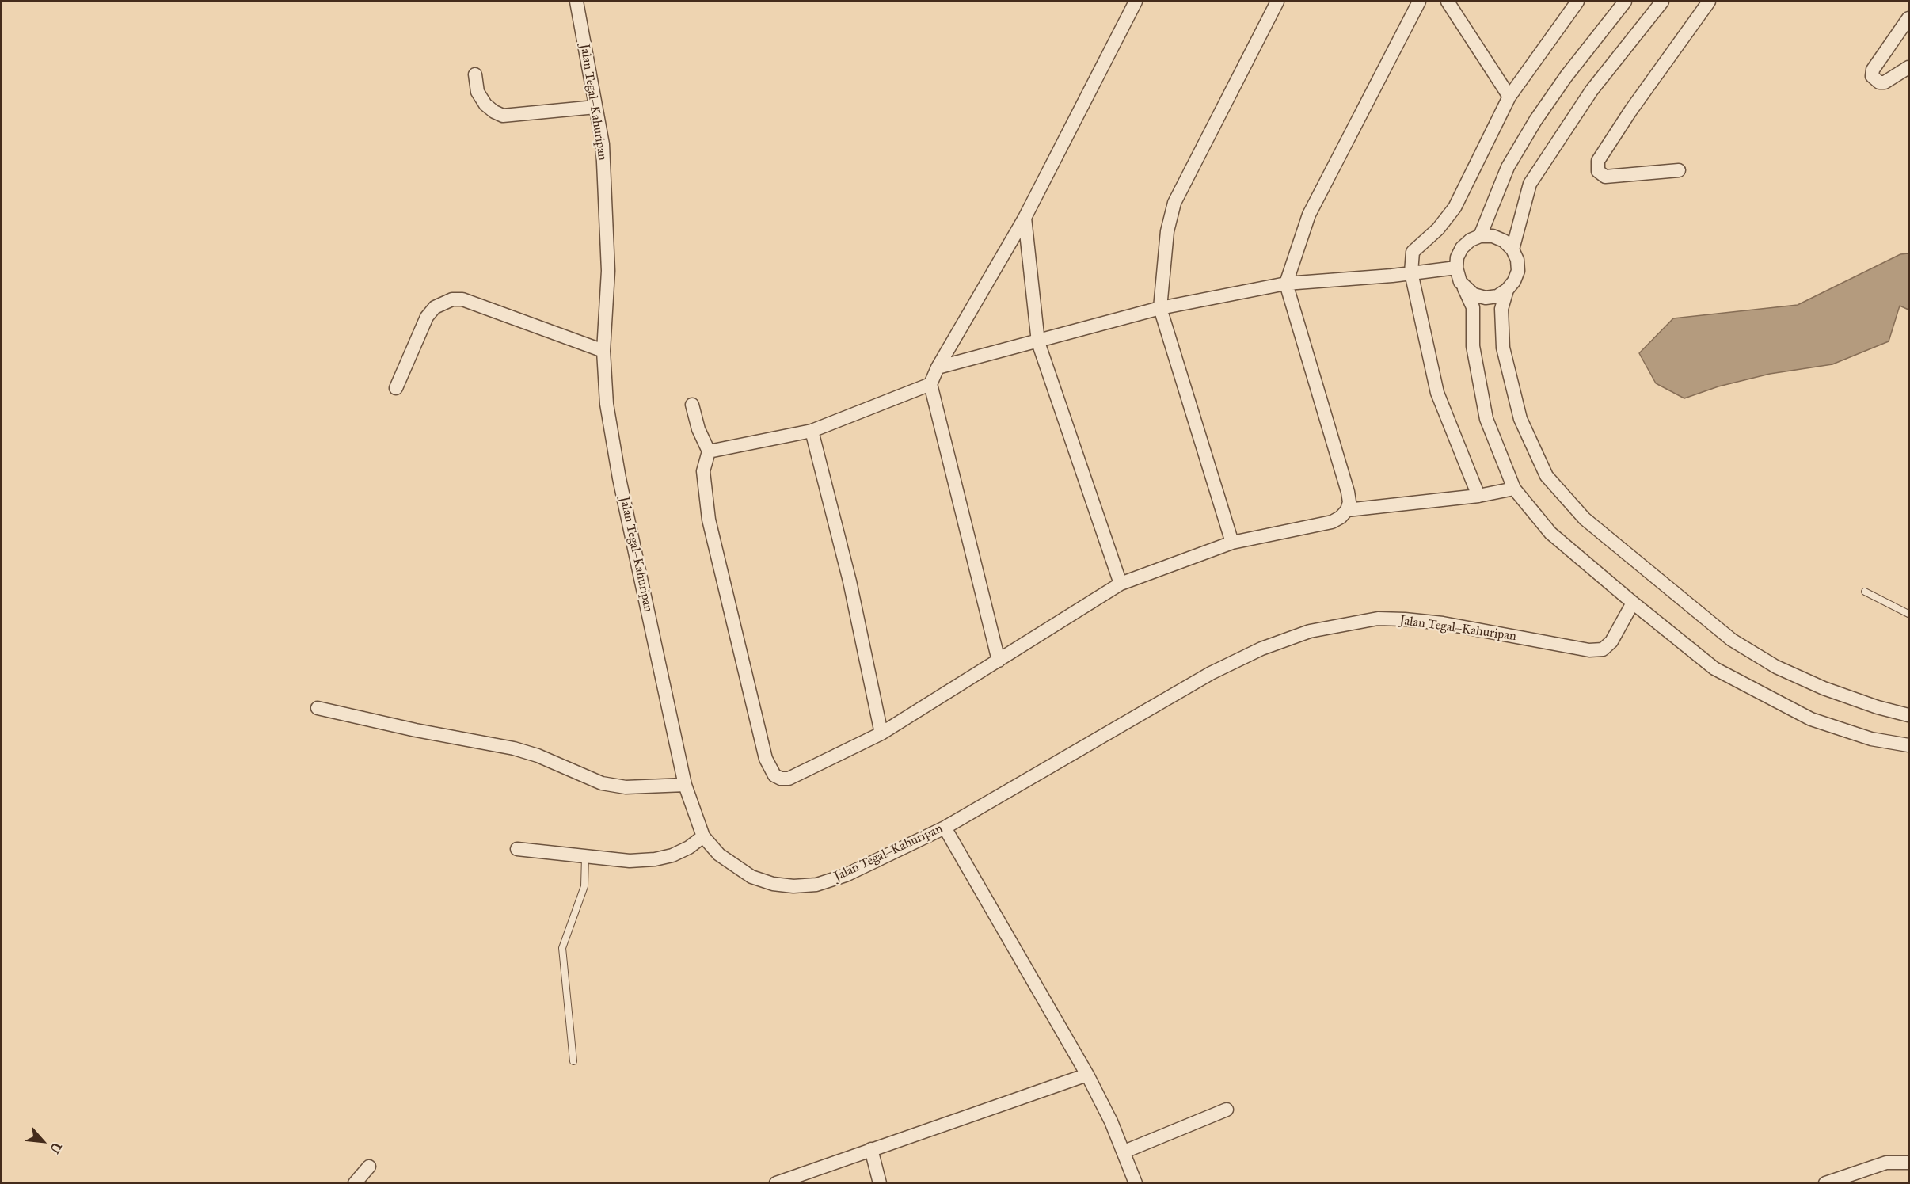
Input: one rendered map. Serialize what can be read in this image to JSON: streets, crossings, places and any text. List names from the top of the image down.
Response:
{
  "streets": {
    "street": ["Jalan Tegal–Kahuripan"]
  },
  "north": "bottom right"
}
